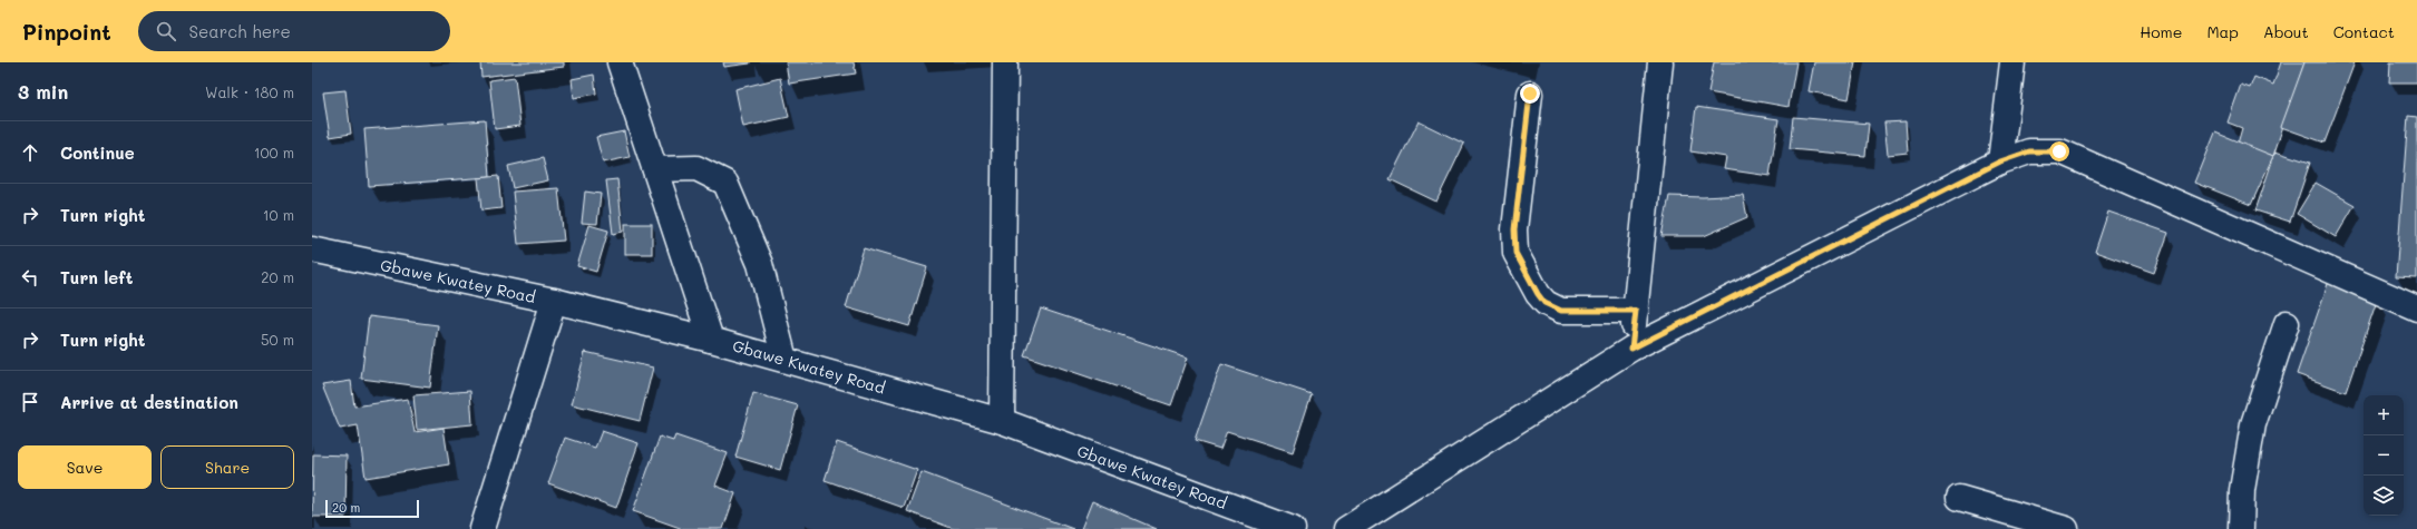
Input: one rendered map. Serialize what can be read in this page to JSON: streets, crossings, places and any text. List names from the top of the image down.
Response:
{
  "streets": {
    "street": ["Gbawe Kwatey Road"]
  },
  "scale_bar": "20 m",
  "page": {
    "header": "Pinpoint",
    "search": "Search here",
    "nav": [
      "Home",
      "Map",
      "About",
      "Contact"
    ],
    "heading": ["3 min", "Walk · 180 m"],
    "list": [
      ["Continue", "100 m"],
      ["Turn right", "10 m"],
      ["Turn left", "20 m"],
      ["Turn right", "50 m"],
      "Arrive at destination"
    ],
    "map_buttons": ["+", "−"],
    "buttons": ["Save", "Share"],
    "scale": "20 m"
  }
}
